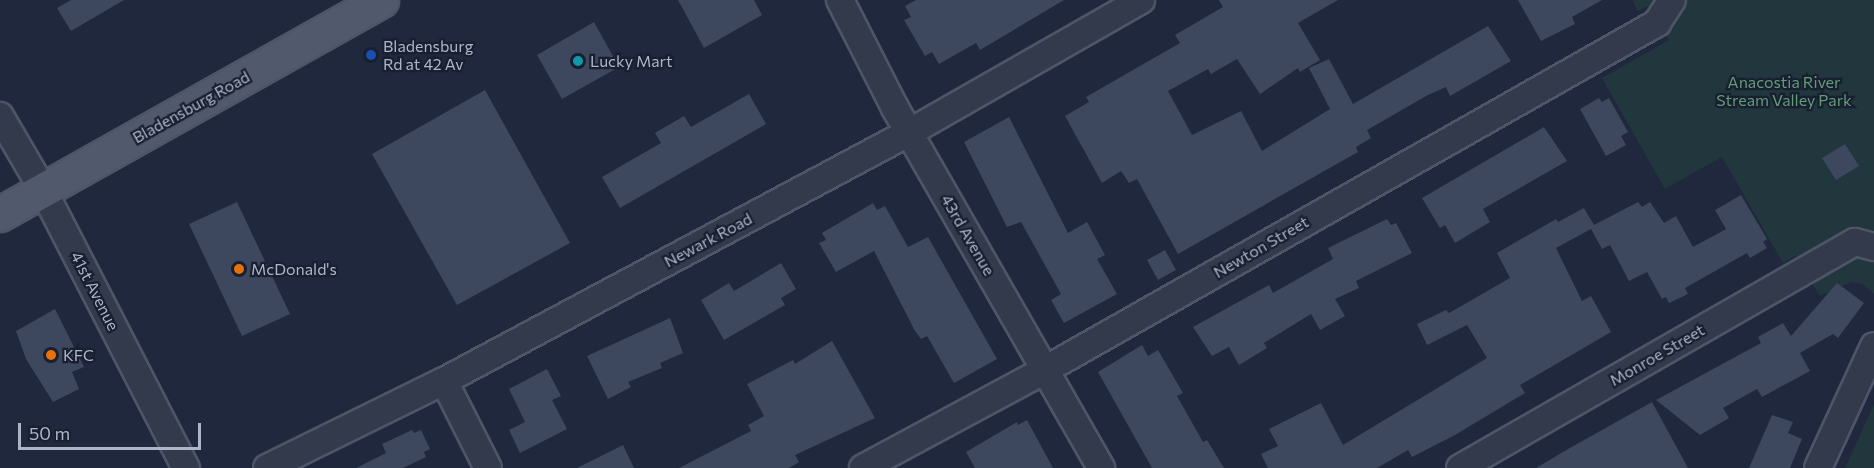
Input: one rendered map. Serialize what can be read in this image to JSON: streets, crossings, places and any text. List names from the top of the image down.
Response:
{
  "streets": {
    "main road": ["Bladensburg Road"],
    "street": [
      "43rd Avenue",
      "Newark Road",
      "Newton Street",
      "41st Avenue",
      "Monroe Street"
    ]
  },
  "crossings": [
    ["Bladensburg Road", "41st Avenue"],
    ["43rd Avenue", "Newark Road"],
    ["43rd Avenue", "Newton Street"]
  ],
  "parks": ["Anacostia River Stream Valley Park"],
  "places": [
    "Bladensburg Rd at 42 Av",
    "Lucky Mart",
    "McDonald's",
    "KFC"
  ],
  "scale_bar": "50 m"
}
